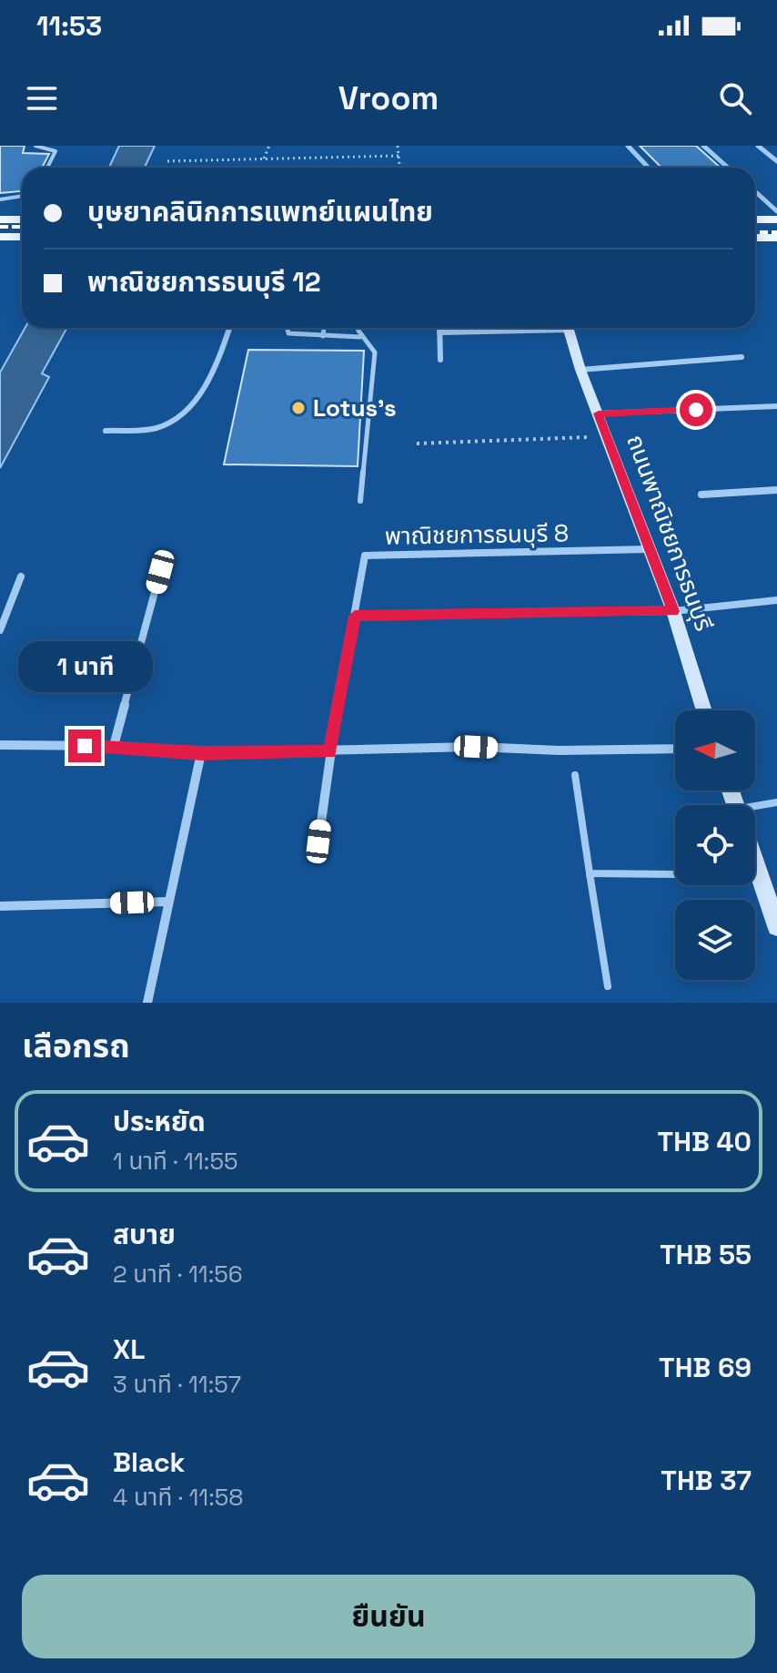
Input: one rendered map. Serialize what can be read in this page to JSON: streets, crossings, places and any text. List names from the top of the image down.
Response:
{
  "streets": {
    "main road": ["ถนนพาณิชยการธนบุรี"],
    "street": ["พาณิชยการธนบุรี 8"]
  },
  "crossings": [
    ["ถนนพาณิชยการธนบุรี", "พาณิชยการธนบุรี 8"]
  ],
  "places": ["Lotus's"],
  "north": "left",
  "page": {
    "status": "11:53",
    "header": "Vroom",
    "banner": ["บุษยาคลินิกการแพทย์แผนไทย", "พาณิชยการธนบุรี 12"],
    "bubble": "1 นาที",
    "heading": "เลือกรถ",
    "list": [
      {
        "name": "ประหยัด",
        "note": "1 นาที · 11:55",
        "value": "THB 40"
      },
      {
        "name": "สบาย",
        "note": "2 นาที · 11:56",
        "value": "THB 55"
      },
      {
        "name": "XL",
        "note": "3 นาที · 11:57",
        "value": "THB 69"
      },
      {
        "name": "Black",
        "note": "4 นาที · 11:58",
        "value": "THB 37"
      }
    ],
    "buttons": "ยืนยัน"
  }
}
